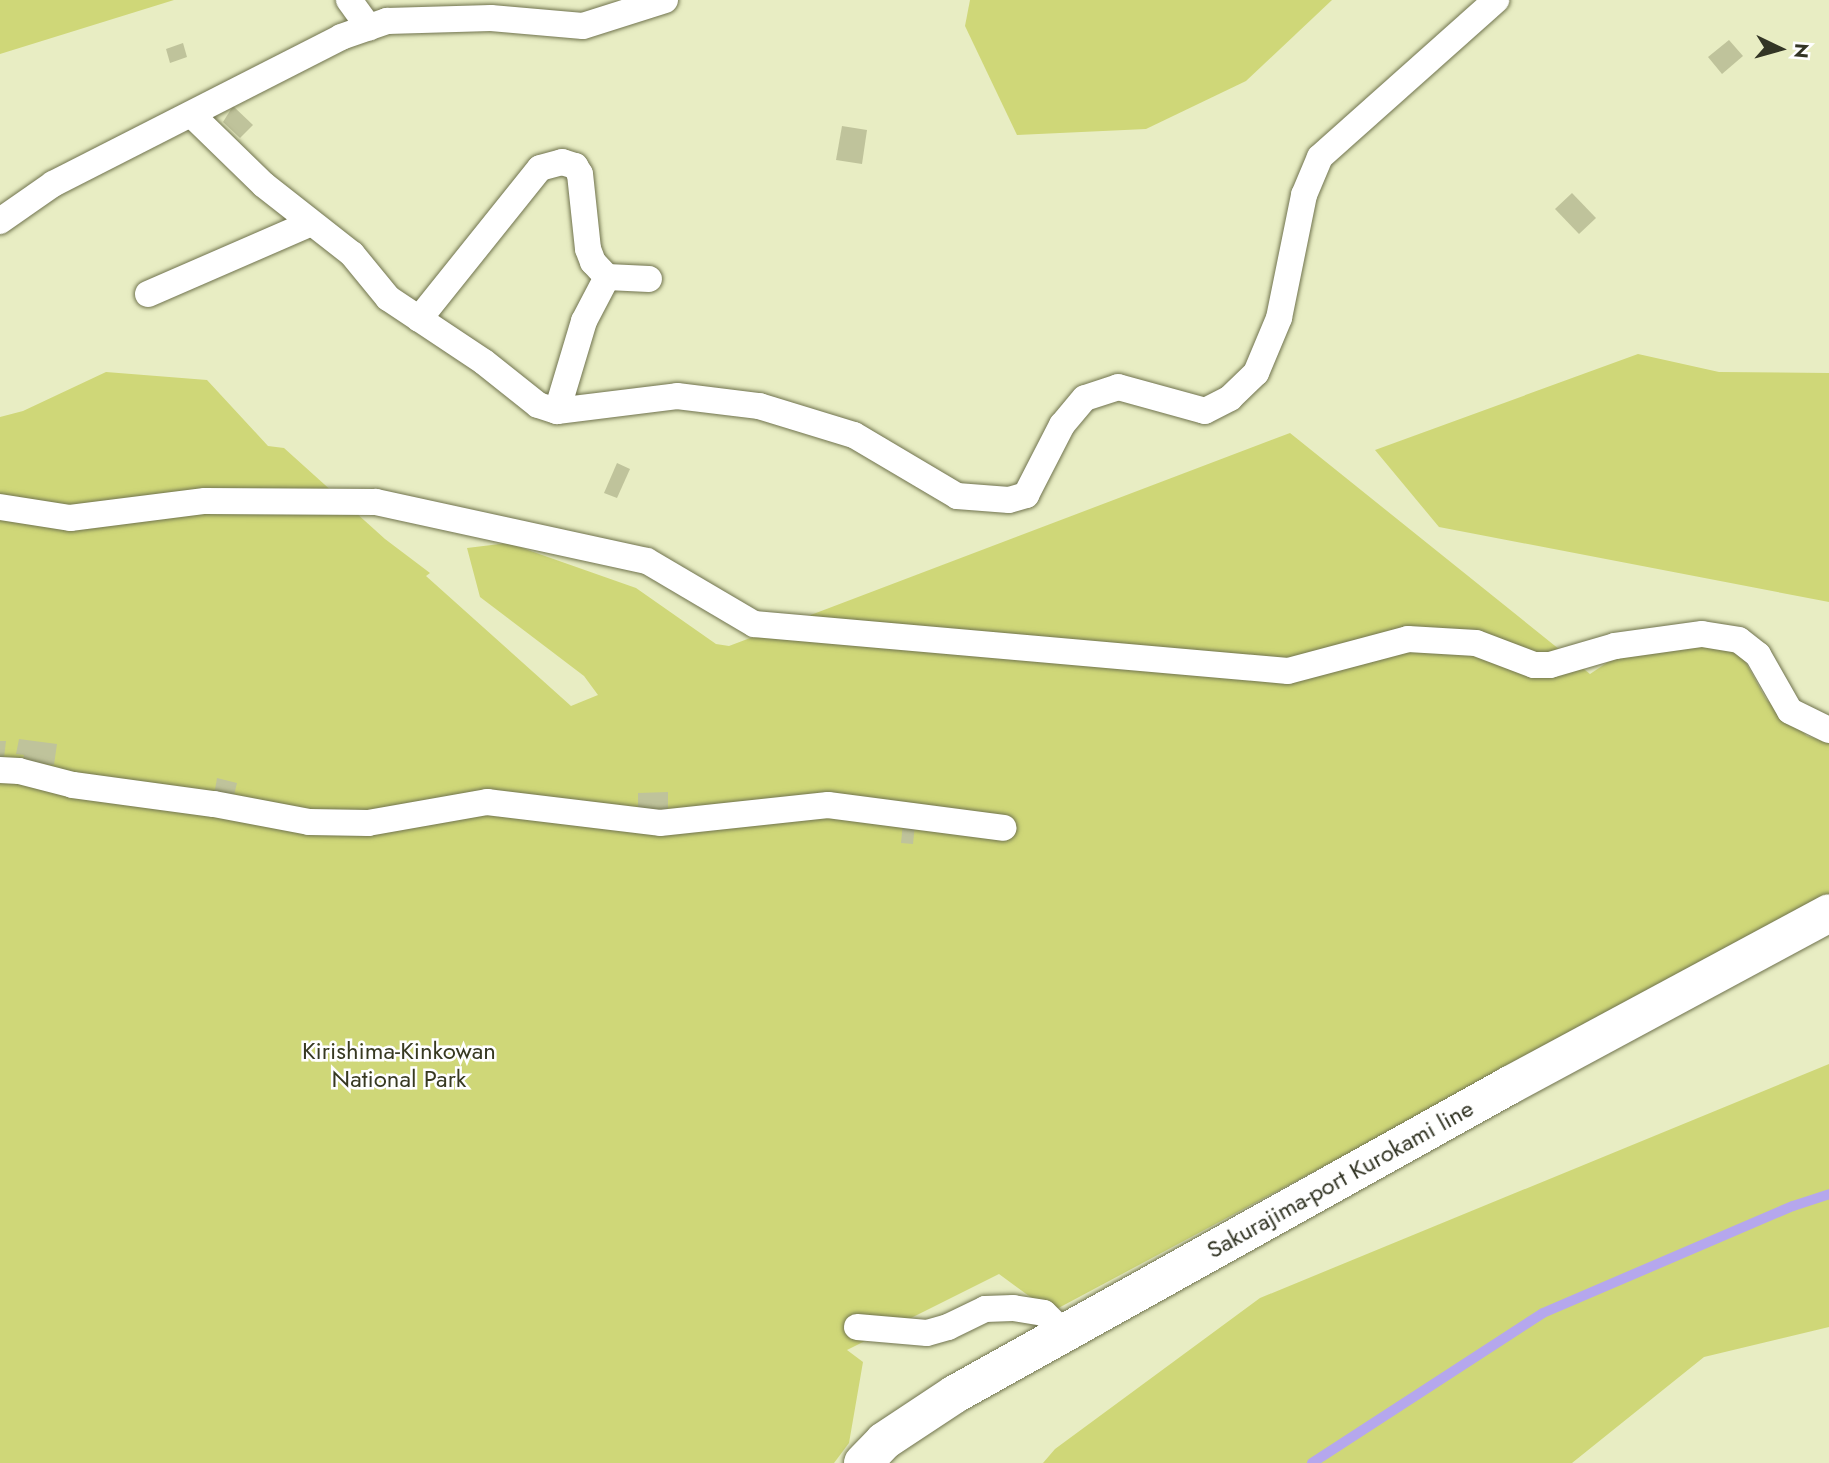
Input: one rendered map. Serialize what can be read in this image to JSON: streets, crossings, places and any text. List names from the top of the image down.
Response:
{
  "streets": {
    "main road": ["Sakurajima-port Kurokami line"]
  },
  "parks": ["Kirishima-Kinkowan National Park"],
  "north": "right"
}
